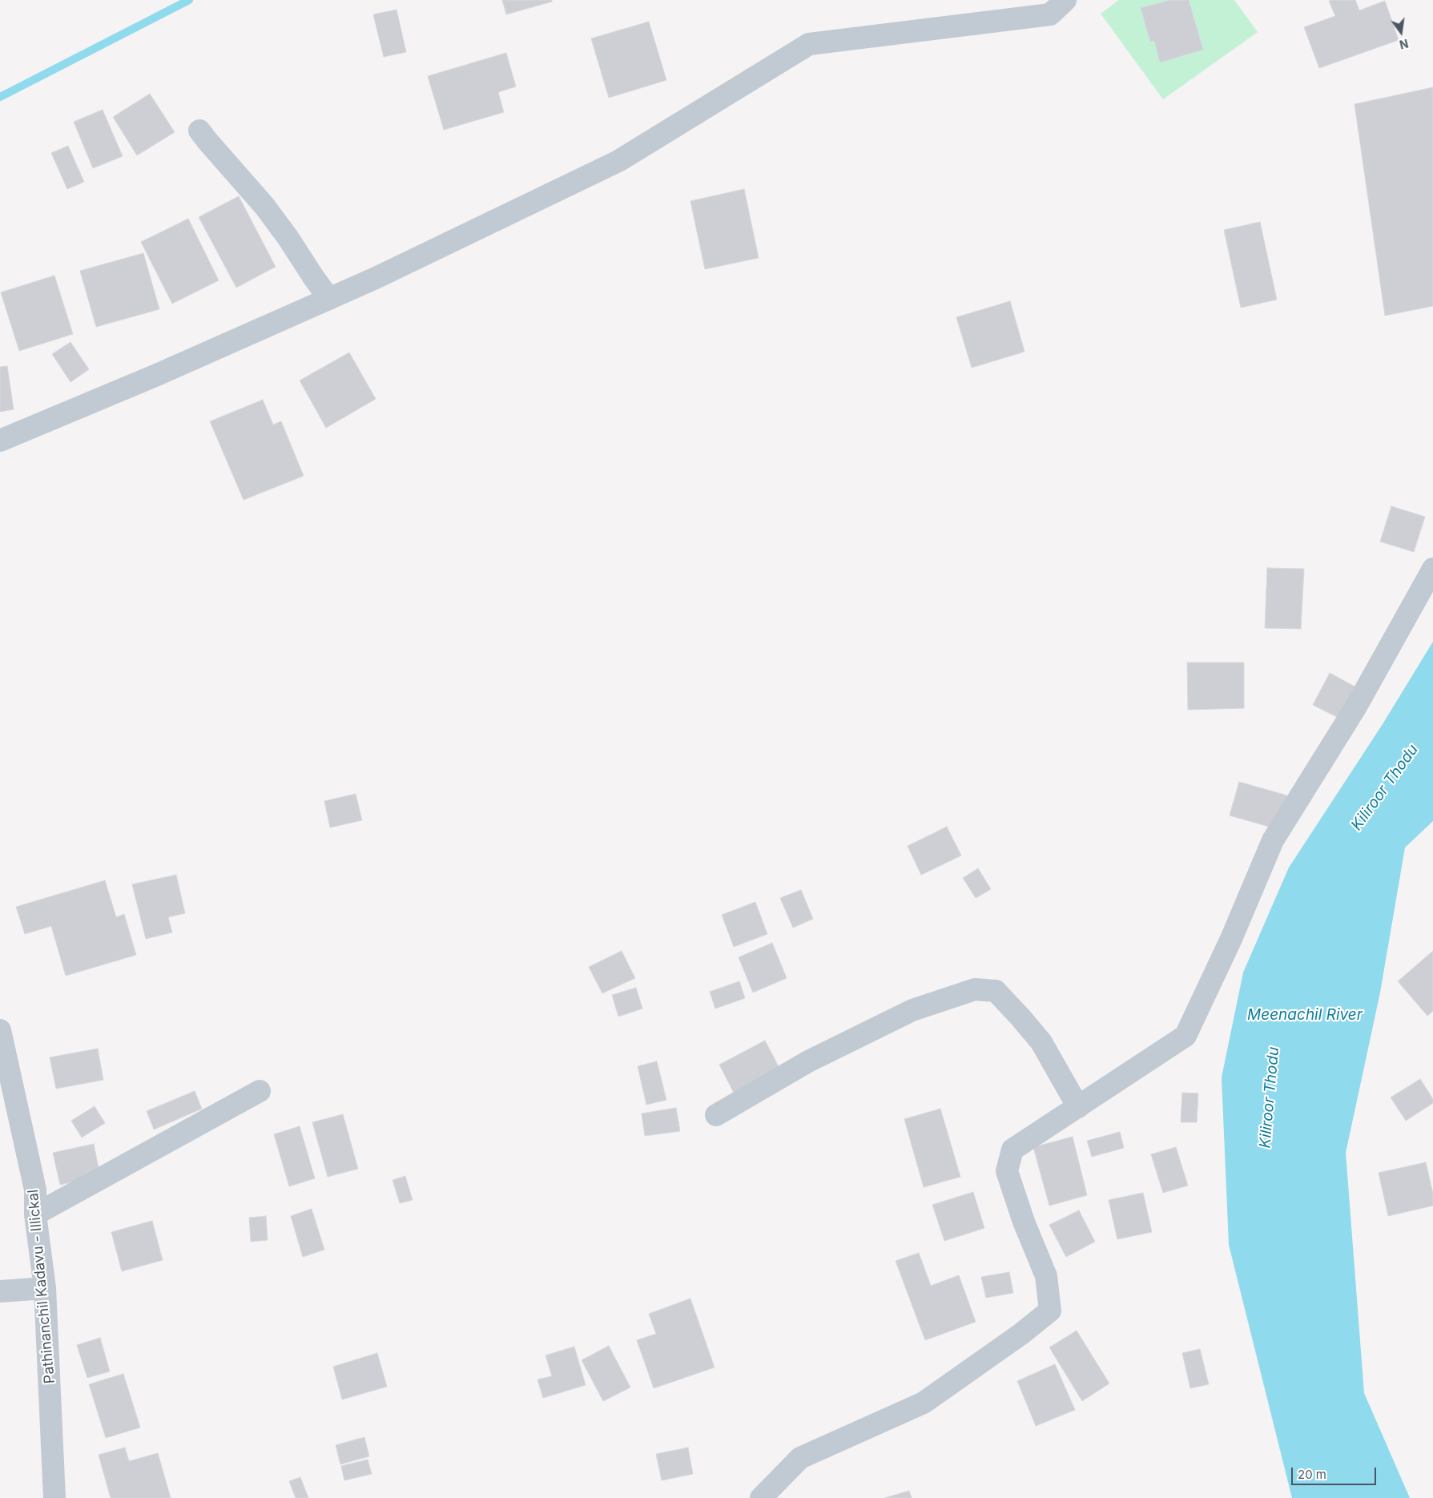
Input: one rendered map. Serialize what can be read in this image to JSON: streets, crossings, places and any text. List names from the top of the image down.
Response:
{
  "streets": {
    "street": ["Pathinanchil Kadavu - Illickal"]
  },
  "water": ["Kiliroor Thodu", "Meenachil River"],
  "scale_bar": "20 m",
  "north": "bottom"
}
